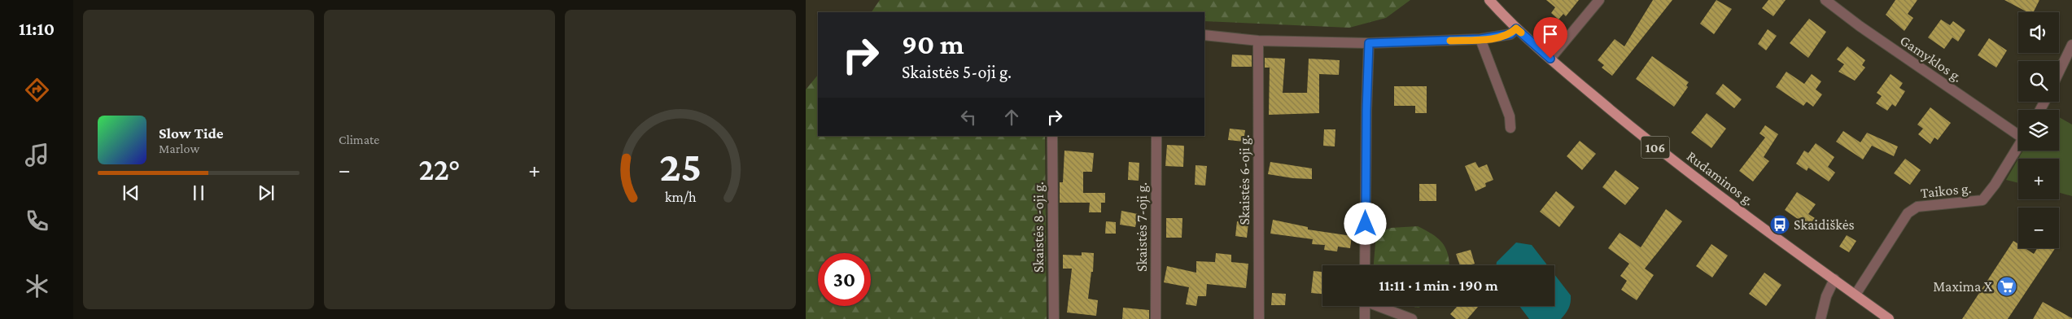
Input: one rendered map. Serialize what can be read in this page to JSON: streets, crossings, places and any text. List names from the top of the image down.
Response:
{
  "streets": {
    "main road": ["106", "Rudaminos g."],
    "street": [
      "Gamyklos g.",
      "Skaistės 6-oji g.",
      "Taikos g.",
      "Skaistės 8-oji g.",
      "Skaistės 7-oji g."
    ]
  },
  "crossings": [
    ["Rudaminos g.", "Taikos g."]
  ],
  "places": {
    "bus stop": ["Skaidiškės"],
    "supermarket": ["Maxima X"]
  },
  "page": {
    "tabs": "11:10",
    "tile": "Climate",
    "map_buttons": ["+", "−"],
    "turn": ["90 m", "Skaistės 5-oji g."],
    "song": ["Slow Tide", "Marlow"],
    "heat": ["−", "22°", "+"],
    "limit": "30",
    "trip": "11:11 · 1 min · 190 m",
    "gauge": ["25", "km/h"]
  }
}
